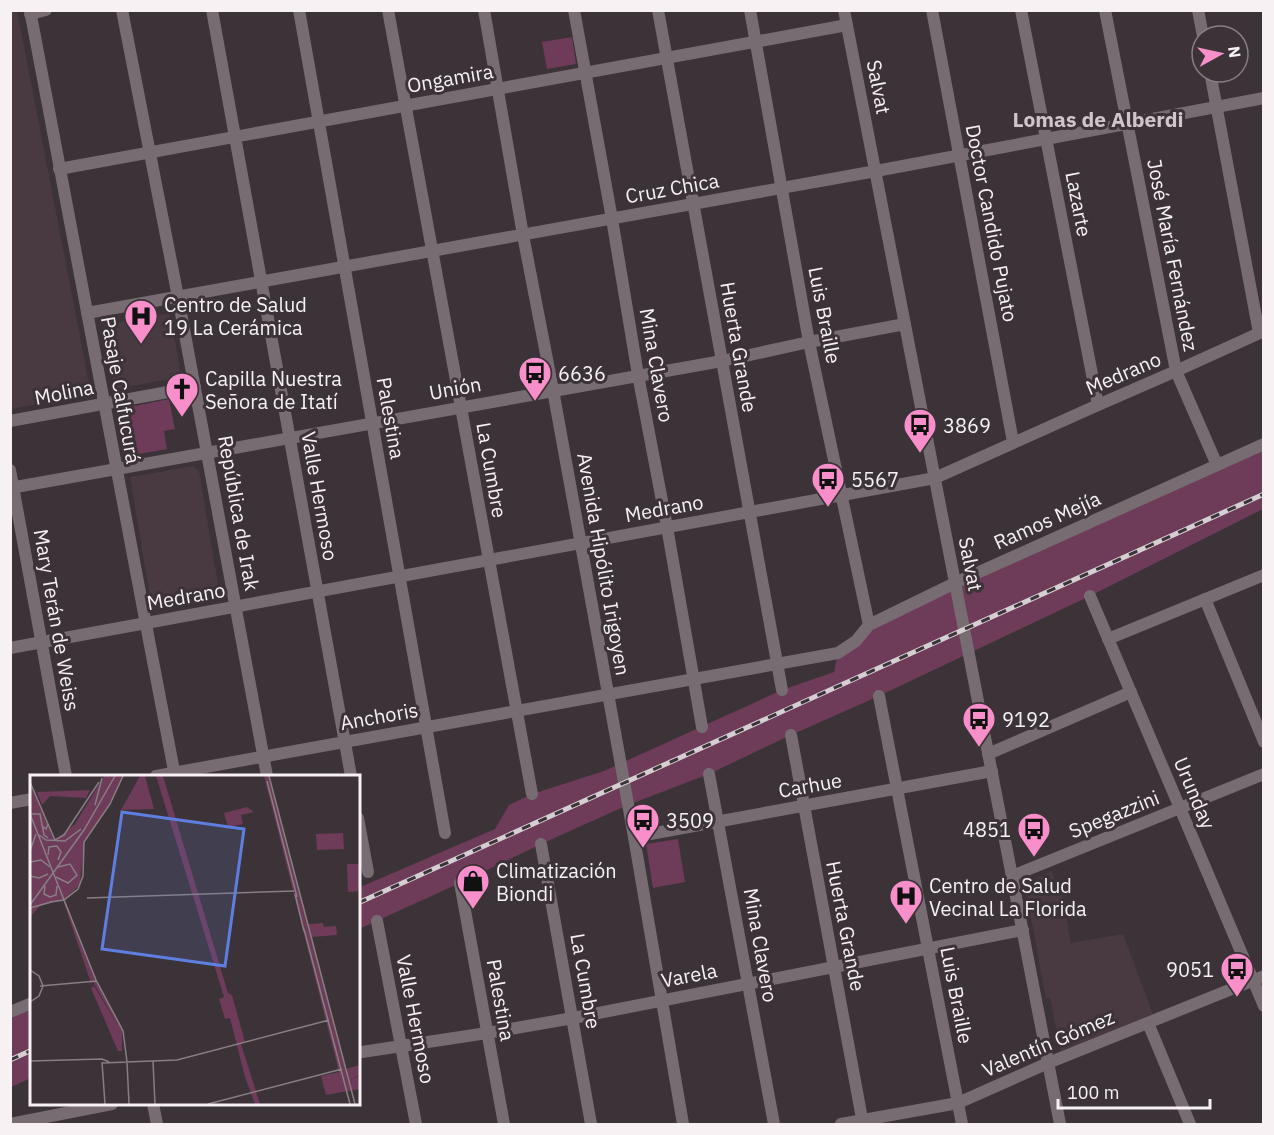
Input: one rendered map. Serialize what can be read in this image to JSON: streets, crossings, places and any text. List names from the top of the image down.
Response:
{
  "streets": {
    "street": [
      "Ongamira",
      "Salvat",
      "Cruz Chica",
      "Lazarte",
      "Doctor Candido Pujato",
      "José María Fernández",
      "Luis Braille",
      "Huerta Grande",
      "Mina Clavero",
      "Medrano",
      "Unión",
      "Pasaje Calfucurá",
      "Molina",
      "Palestina",
      "La Cumbre",
      "Valle Hermoso",
      "República de Irak",
      "Ramos Mejía",
      "Avenida Hipólito Irigoyen",
      "Mary Terán de Weiss",
      "Anchoris",
      "Carhue",
      "Urunday",
      "Spegazzini",
      "Varela",
      "Valentín Gómez"
    ]
  },
  "crossings": [
    ["Ongamira", "Salvat"],
    ["Ongamira", "Luis Braille"],
    ["Ongamira", "Huerta Grande"],
    ["Ongamira", "Mina Clavero"],
    ["Ongamira", "Pasaje Calfucurá"],
    ["Ongamira", "Palestina"],
    ["Ongamira", "La Cumbre"],
    ["Ongamira", "Valle Hermoso"],
    ["Ongamira", "República de Irak"],
    ["Ongamira", "Avenida Hipólito Irigoyen"],
    ["Salvat", "Cruz Chica"],
    ["Salvat", "Medrano"],
    ["Salvat", "Unión"],
    ["Salvat", "Ramos Mejía"],
    ["Salvat", "Carhue"],
    ["Salvat", "Spegazzini"],
    ["Salvat", "Varela"],
    ["Salvat", "Valentín Gómez"],
    ["Cruz Chica", "Lazarte"],
    ["Cruz Chica", "Doctor Candido Pujato"],
    ["Cruz Chica", "José María Fernández"],
    ["Cruz Chica", "Luis Braille"],
    ["Cruz Chica", "Huerta Grande"],
    ["Cruz Chica", "Mina Clavero"],
    ["Cruz Chica", "Pasaje Calfucurá"],
    ["Cruz Chica", "Palestina"],
    ["Cruz Chica", "La Cumbre"],
    ["Cruz Chica", "Valle Hermoso"],
    ["Cruz Chica", "República de Irak"],
    ["Cruz Chica", "Avenida Hipólito Irigoyen"],
    ["Lazarte", "Medrano"],
    ["Doctor Candido Pujato", "Medrano"],
    ["José María Fernández", "Medrano"],
    ["José María Fernández", "Ramos Mejía"],
    ["Luis Braille", "Medrano"],
    ["Luis Braille", "Unión"],
    ["Luis Braille", "Ramos Mejía"],
    ["Luis Braille", "Carhue"],
    ["Luis Braille", "Varela"],
    ["Luis Braille", "Valentín Gómez"],
    ["Huerta Grande", "Medrano"],
    ["Huerta Grande", "Unión"],
    ["Huerta Grande", "Ramos Mejía"],
    ["Huerta Grande", "Carhue"],
    ["Huerta Grande", "Varela"],
    ["Huerta Grande", "Valentín Gómez"],
    ["Mina Clavero", "Medrano"],
    ["Mina Clavero", "Unión"],
    ["Mina Clavero", "Ramos Mejía"],
    ["Mina Clavero", "Carhue"],
    ["Mina Clavero", "Varela"],
    ["Medrano", "Pasaje Calfucurá"],
    ["Medrano", "Palestina"],
    ["Medrano", "La Cumbre"],
    ["Medrano", "Valle Hermoso"],
    ["Medrano", "República de Irak"],
    ["Medrano", "Avenida Hipólito Irigoyen"],
    ["Medrano", "Mary Terán de Weiss"],
    ["Unión", "Pasaje Calfucurá"],
    ["Unión", "Palestina"],
    ["Unión", "La Cumbre"],
    ["Unión", "Valle Hermoso"],
    ["Unión", "República de Irak"],
    ["Unión", "Avenida Hipólito Irigoyen"],
    ["Unión", "Mary Terán de Weiss"],
    ["Pasaje Calfucurá", "Molina"],
    ["Pasaje Calfucurá", "Anchoris"],
    ["Molina", "República de Irak"],
    ["Palestina", "Anchoris"],
    ["Palestina", "Varela"],
    ["La Cumbre", "Anchoris"],
    ["La Cumbre", "Varela"],
    ["Valle Hermoso", "Anchoris"],
    ["Valle Hermoso", "Varela"],
    ["República de Irak", "Anchoris"],
    ["Ramos Mejía", "Avenida Hipólito Irigoyen"],
    ["Ramos Mejía", "Anchoris"],
    ["Avenida Hipólito Irigoyen", "Anchoris"],
    ["Avenida Hipólito Irigoyen", "Carhue"],
    ["Avenida Hipólito Irigoyen", "Varela"],
    ["Urunday", "Spegazzini"],
    ["Urunday", "Valentín Gómez"]
  ],
  "districts": ["Lomas de Alberdi"],
  "places": {
    "hospital": ["Centro de Salud 19 La Cerámica", "Centro de Salud Vecinal La Florida"],
    "bus stop": [
      "6636",
      "3869",
      "5567",
      "9192",
      "3509",
      "4851",
      "9051"
    ],
    "church": ["Capilla Nuestra Señora de Itatí"],
    "shop": ["Climatización Biondi"]
  },
  "scale_bar": "100 m",
  "north": "right"
}
